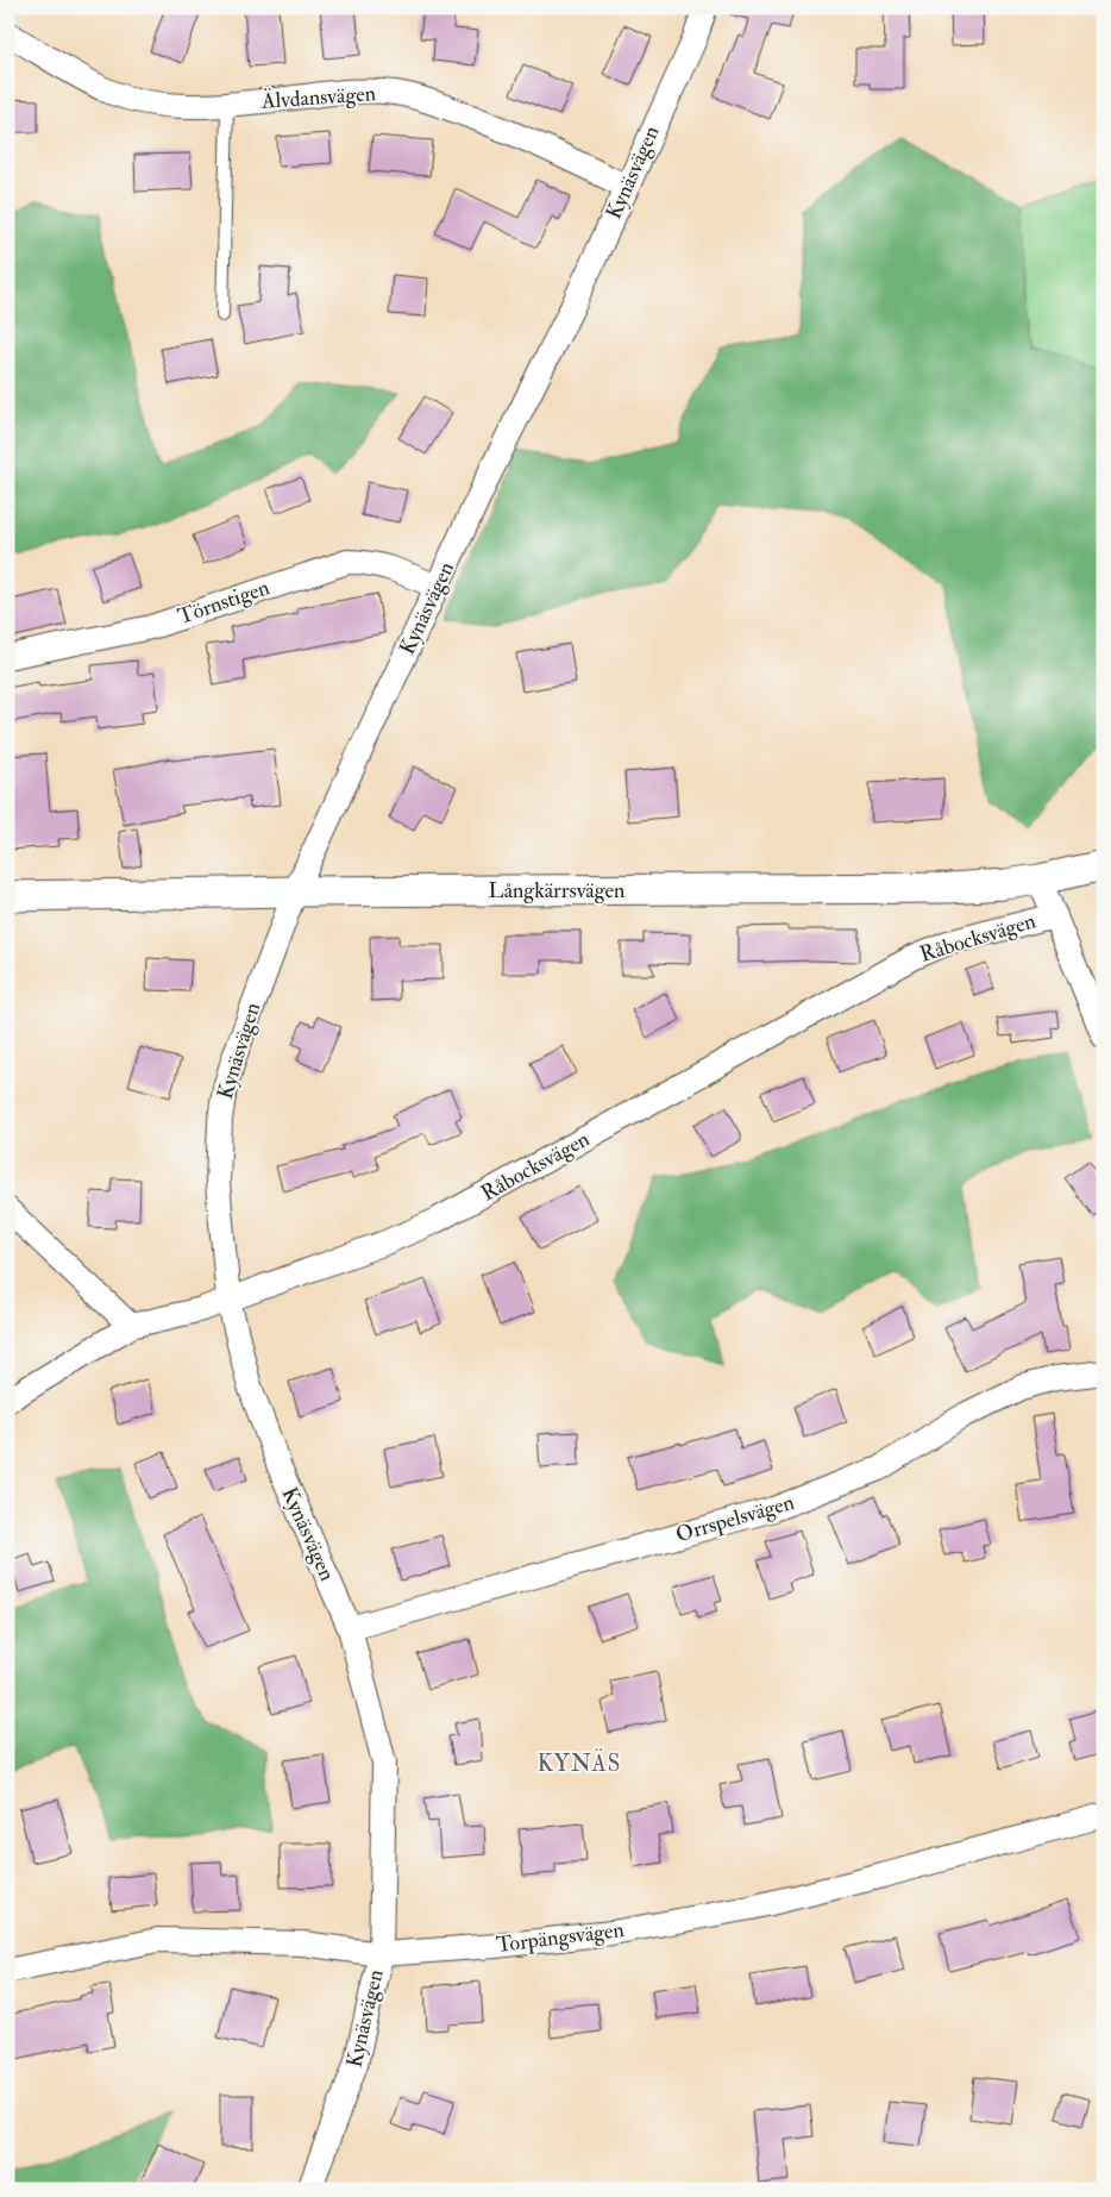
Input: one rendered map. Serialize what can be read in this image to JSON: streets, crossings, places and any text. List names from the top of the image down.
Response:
{
  "streets": {
    "street": [
      "Älvdansvägen",
      "Kynäsvägen",
      "Törnstigen",
      "Långkärrsvägen",
      "Råbocksvägen",
      "Orrspelsvägen",
      "Torpängsvägen"
    ]
  },
  "crossings": [
    ["Älvdansvägen", "Kynäsvägen"],
    ["Kynäsvägen", "Törnstigen"],
    ["Kynäsvägen", "Långkärrsvägen"],
    ["Kynäsvägen", "Råbocksvägen"],
    ["Kynäsvägen", "Orrspelsvägen"],
    ["Kynäsvägen", "Torpängsvägen"]
  ],
  "districts": ["KYNÄS"]
}
